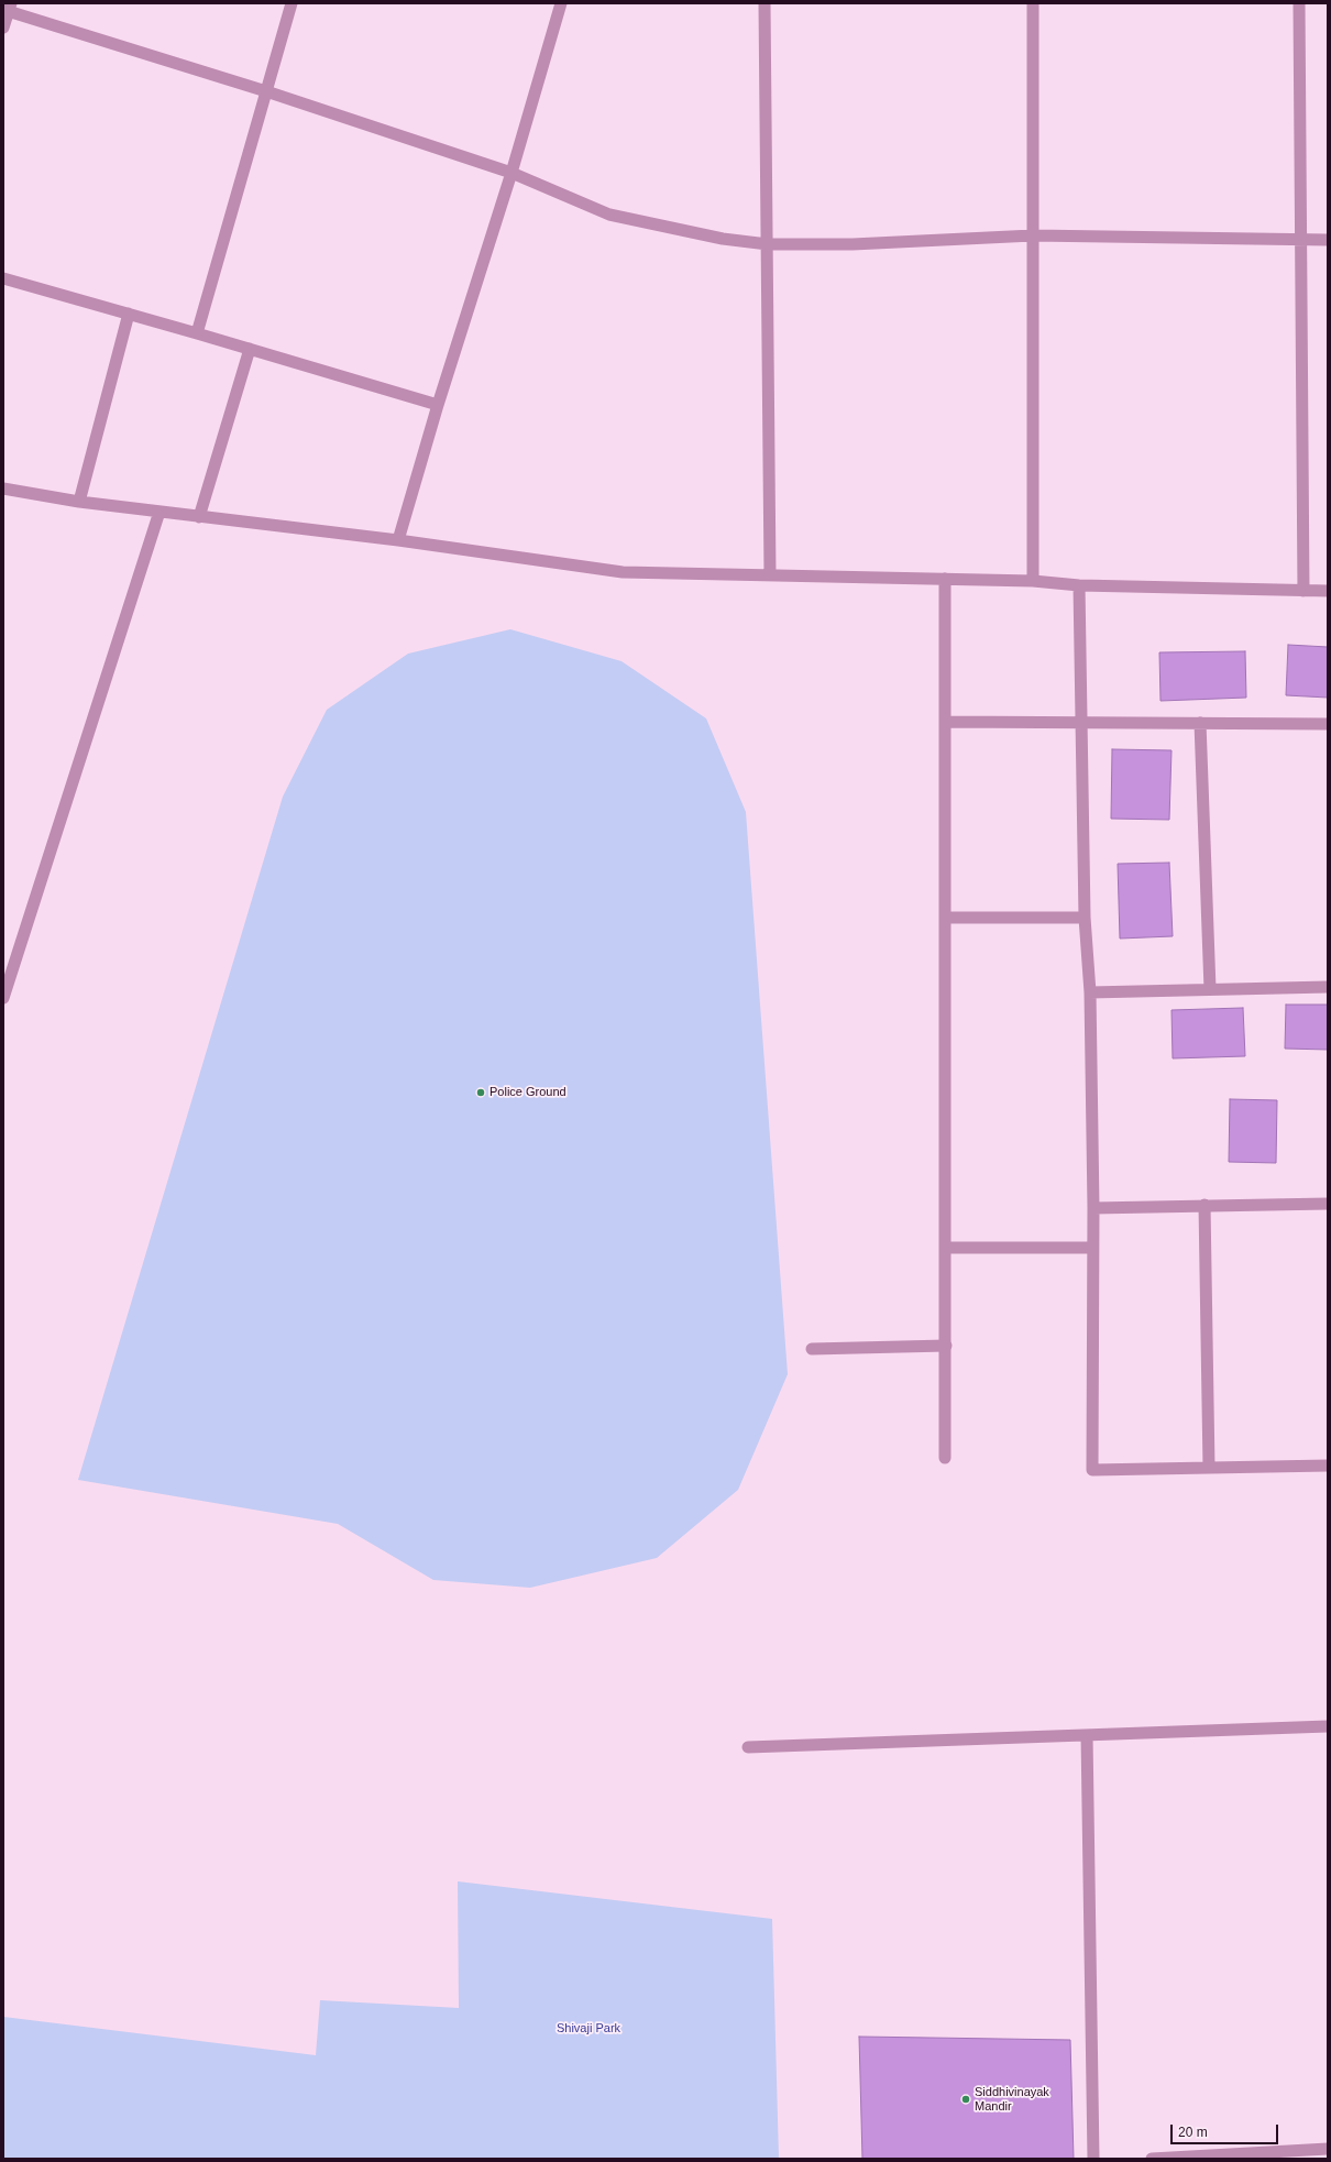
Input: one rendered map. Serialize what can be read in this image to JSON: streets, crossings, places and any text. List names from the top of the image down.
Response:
{
  "parks": ["Shivaji Park"],
  "places": ["Police Ground", "Siddhivinayak Mandir"],
  "scale_bar": "20 m"
}
